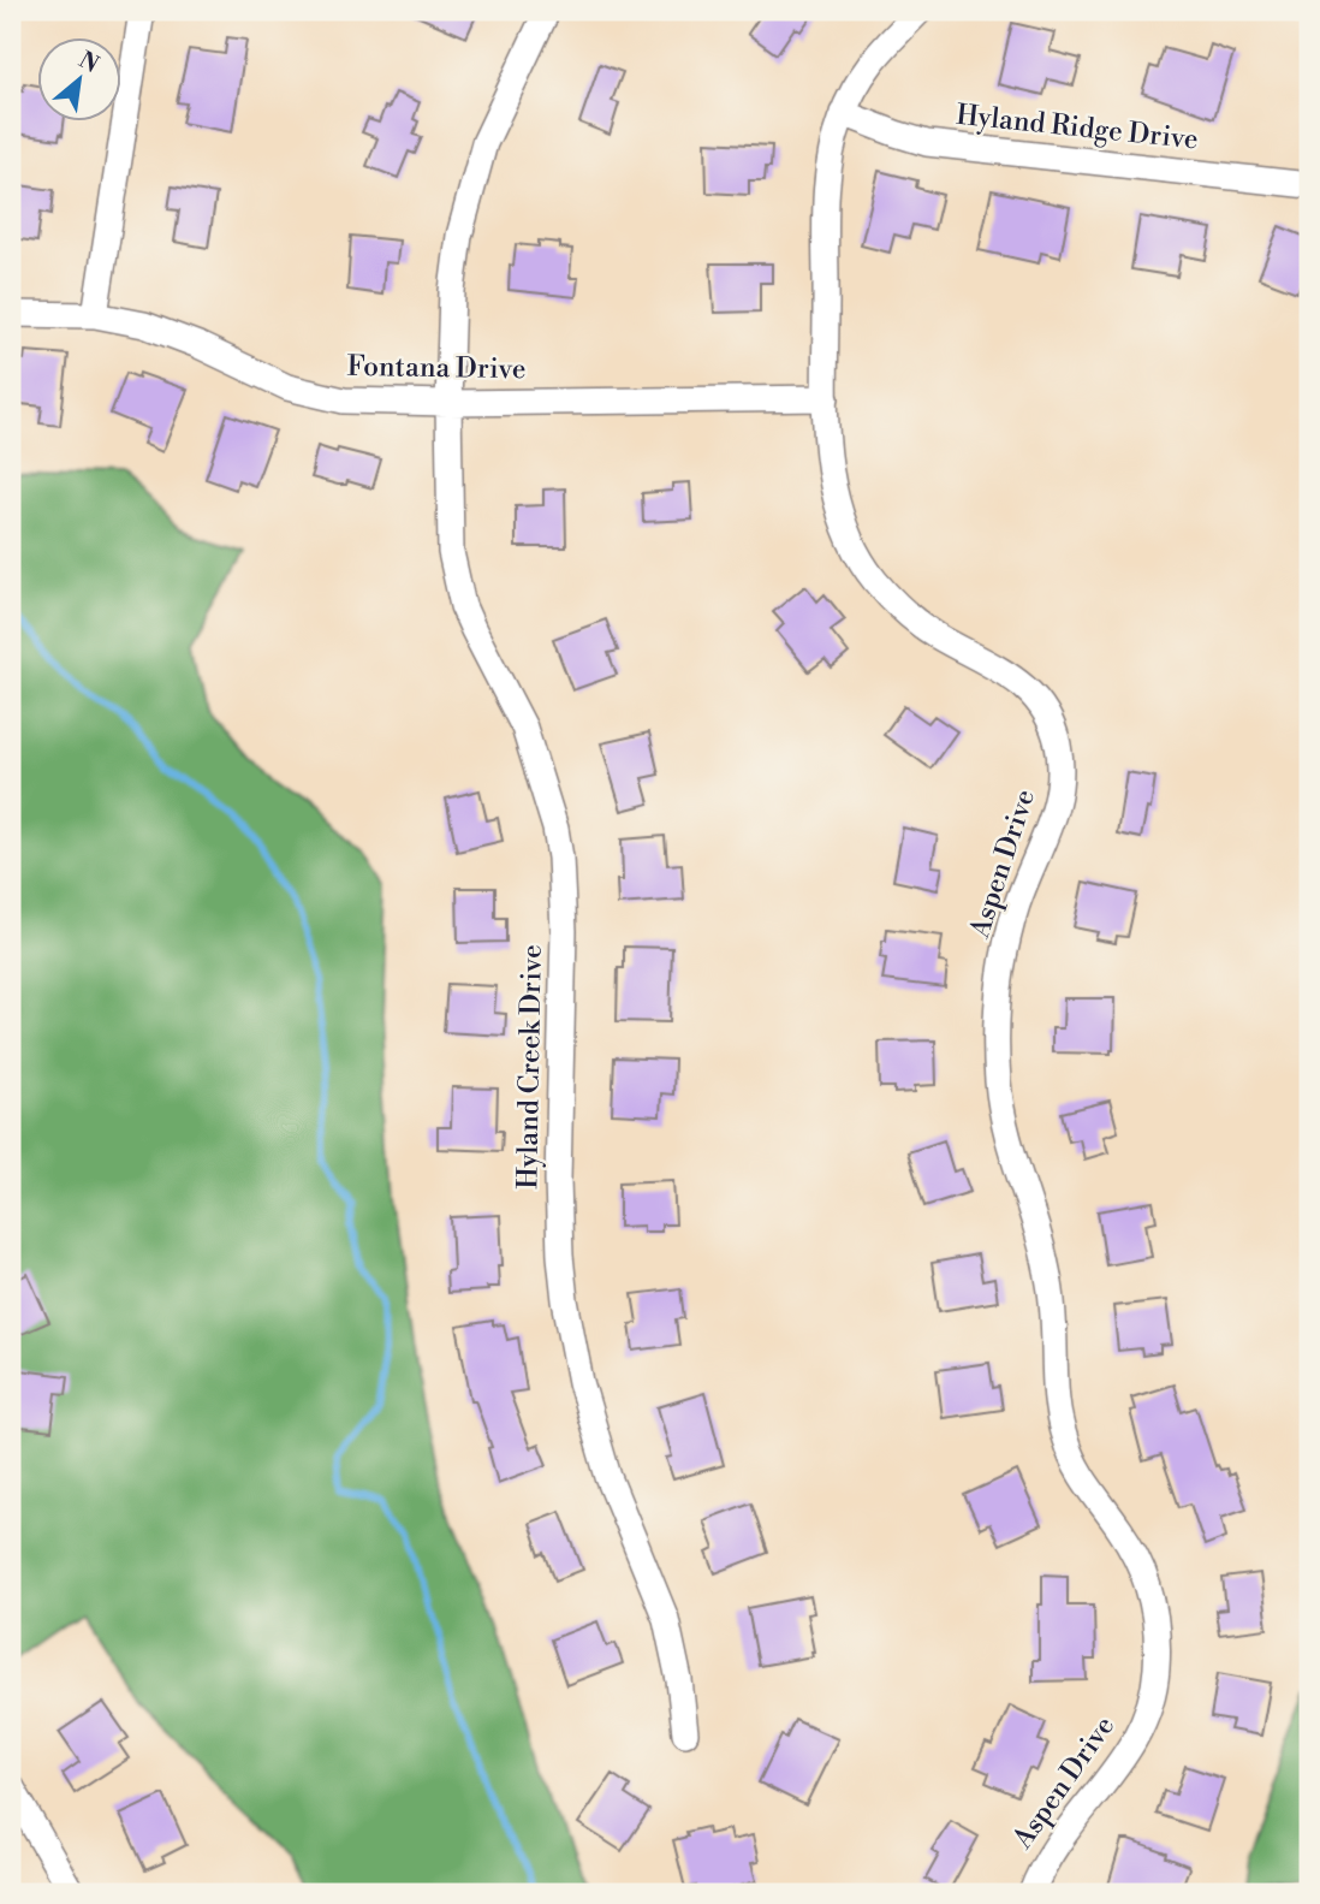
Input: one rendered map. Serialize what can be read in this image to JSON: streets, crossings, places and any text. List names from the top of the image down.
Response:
{
  "streets": {
    "street": [
      "Hyland Ridge Drive",
      "Fontana Drive",
      "Aspen Drive",
      "Hyland Creek Drive"
    ]
  },
  "crossings": [
    ["Hyland Ridge Drive", "Aspen Drive"],
    ["Fontana Drive", "Aspen Drive"],
    ["Fontana Drive", "Hyland Creek Drive"]
  ],
  "north": "top right"
}
